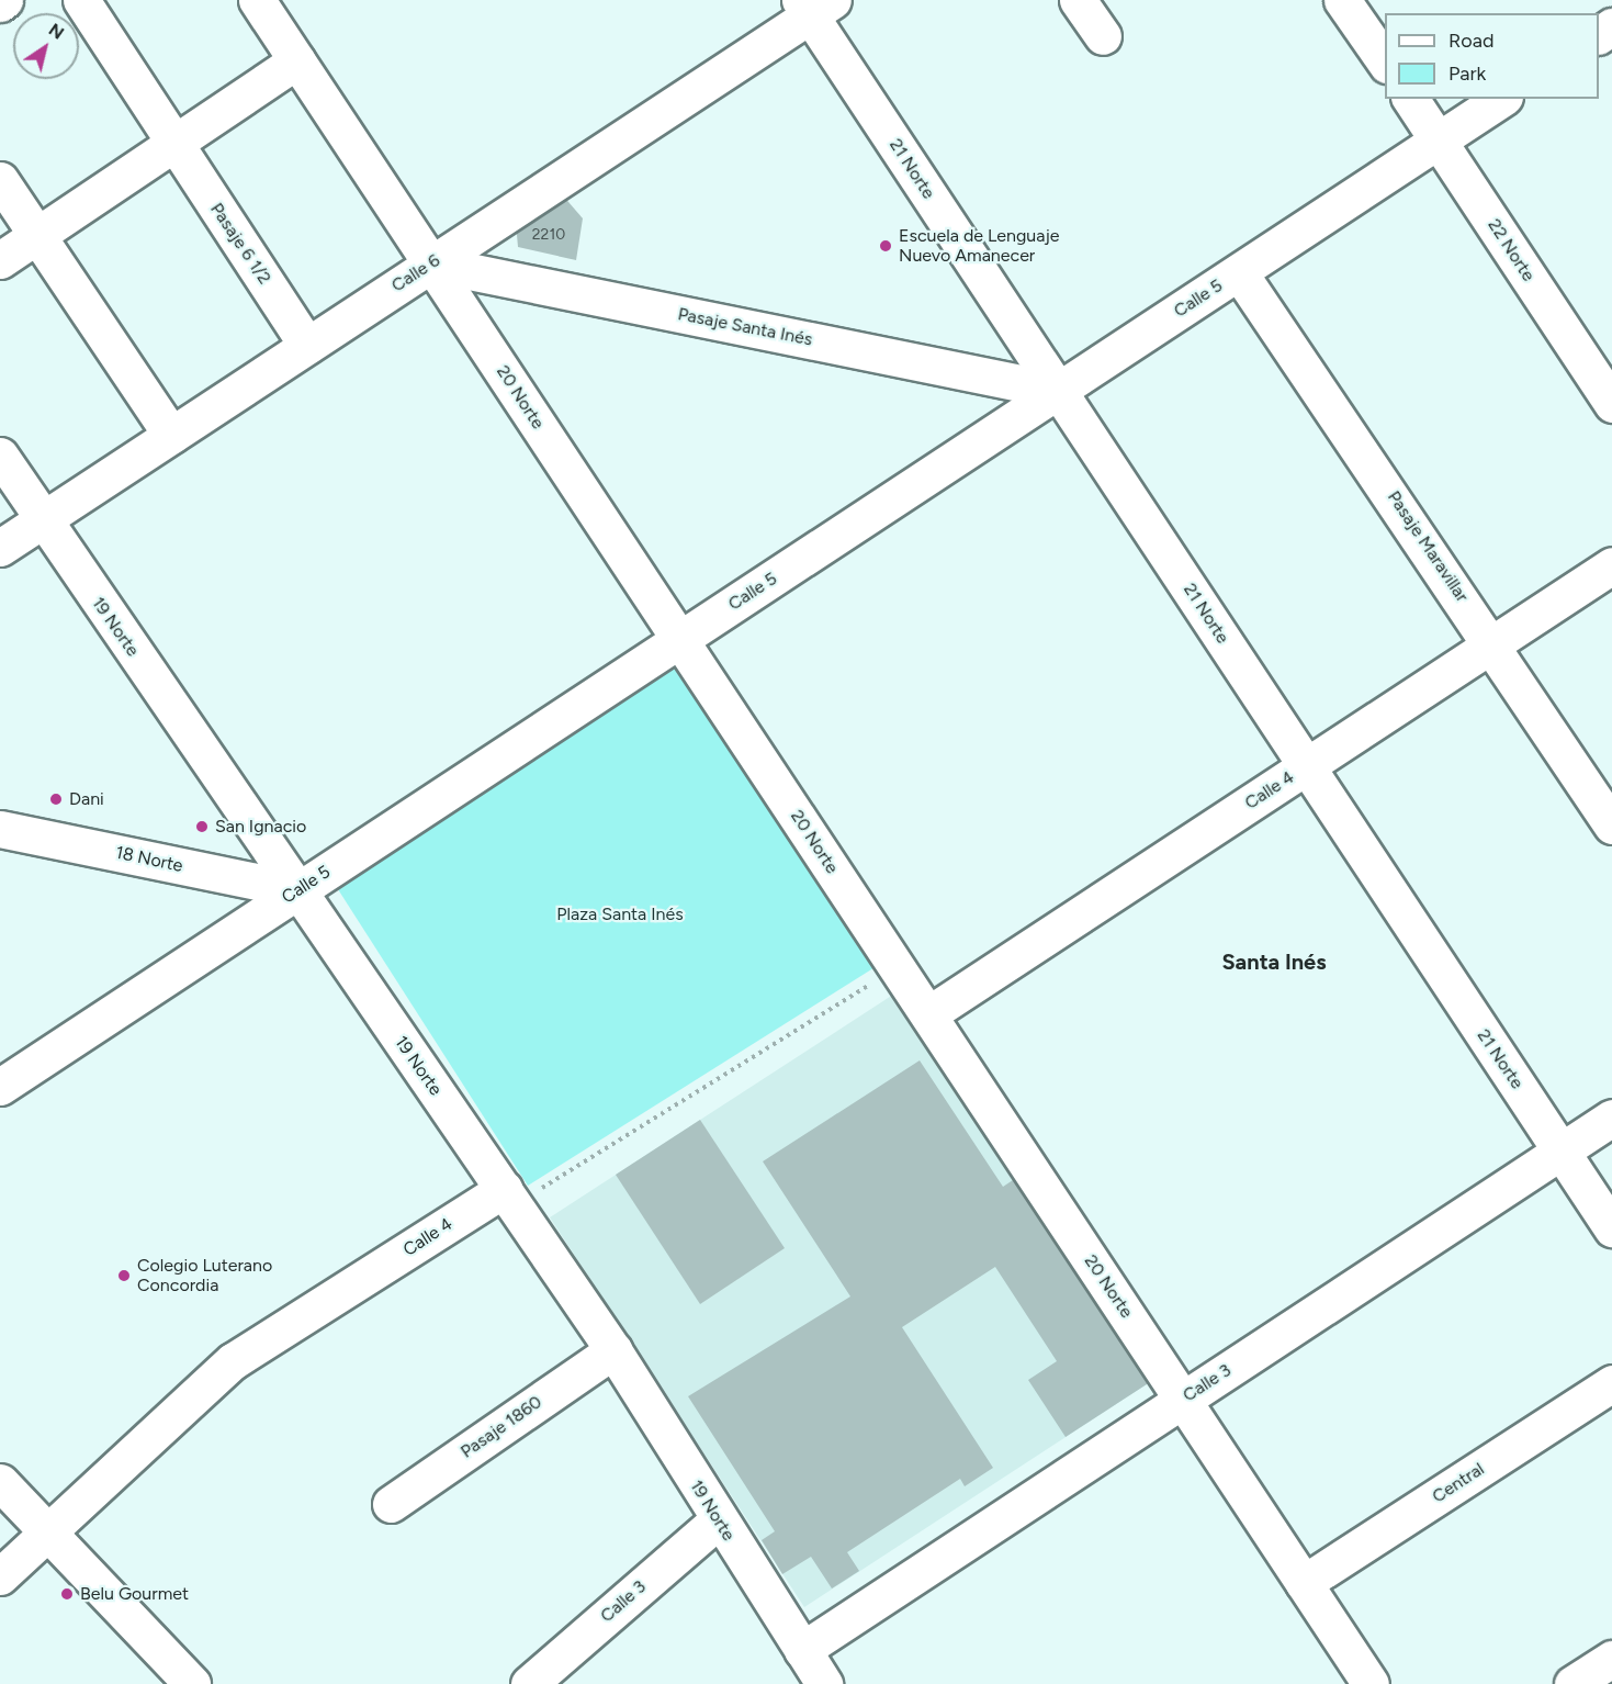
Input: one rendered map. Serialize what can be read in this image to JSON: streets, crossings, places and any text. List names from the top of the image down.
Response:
{
  "streets": {
    "street": [
      "21 Norte",
      "Pasaje 6 1/2",
      "22 Norte",
      "Calle 6",
      "Calle 5",
      "Pasaje Santa Inés",
      "20 Norte",
      "Pasaje Maravillar",
      "19 Norte",
      "Calle 4",
      "18 Norte",
      "Calle 3",
      "Pasaje 1860",
      "Central"
    ]
  },
  "crossings": [
    ["21 Norte", "Calle 6"],
    ["21 Norte", "Calle 5"],
    ["21 Norte", "Pasaje Santa Inés"],
    ["21 Norte", "Calle 4"],
    ["21 Norte", "Calle 3"],
    ["Pasaje 6 1/2", "Calle 6"],
    ["22 Norte", "Calle 5"],
    ["Calle 6", "Pasaje Santa Inés"],
    ["Calle 6", "20 Norte"],
    ["Calle 6", "19 Norte"],
    ["Calle 5", "Pasaje Santa Inés"],
    ["Calle 5", "20 Norte"],
    ["Calle 5", "Pasaje Maravillar"],
    ["Calle 5", "19 Norte"],
    ["Calle 5", "18 Norte"],
    ["Pasaje Santa Inés", "20 Norte"],
    ["20 Norte", "Calle 4"],
    ["20 Norte", "Calle 3"],
    ["20 Norte", "Central"],
    ["Pasaje Maravillar", "Calle 4"],
    ["19 Norte", "Calle 4"],
    ["19 Norte", "18 Norte"],
    ["19 Norte", "Calle 3"],
    ["19 Norte", "Pasaje 1860"]
  ],
  "districts": ["Santa Inés"],
  "parks": ["Plaza Santa Inés"],
  "places": [
    "Escuela de Lenguaje Nuevo Amanecer",
    "Dani",
    "San Ignacio",
    "Colegio Luterano Concordia",
    "Belu Gourmet"
  ],
  "house_numbers": ["2210"],
  "legend": ["Road", "Park"],
  "north": "top right"
}
